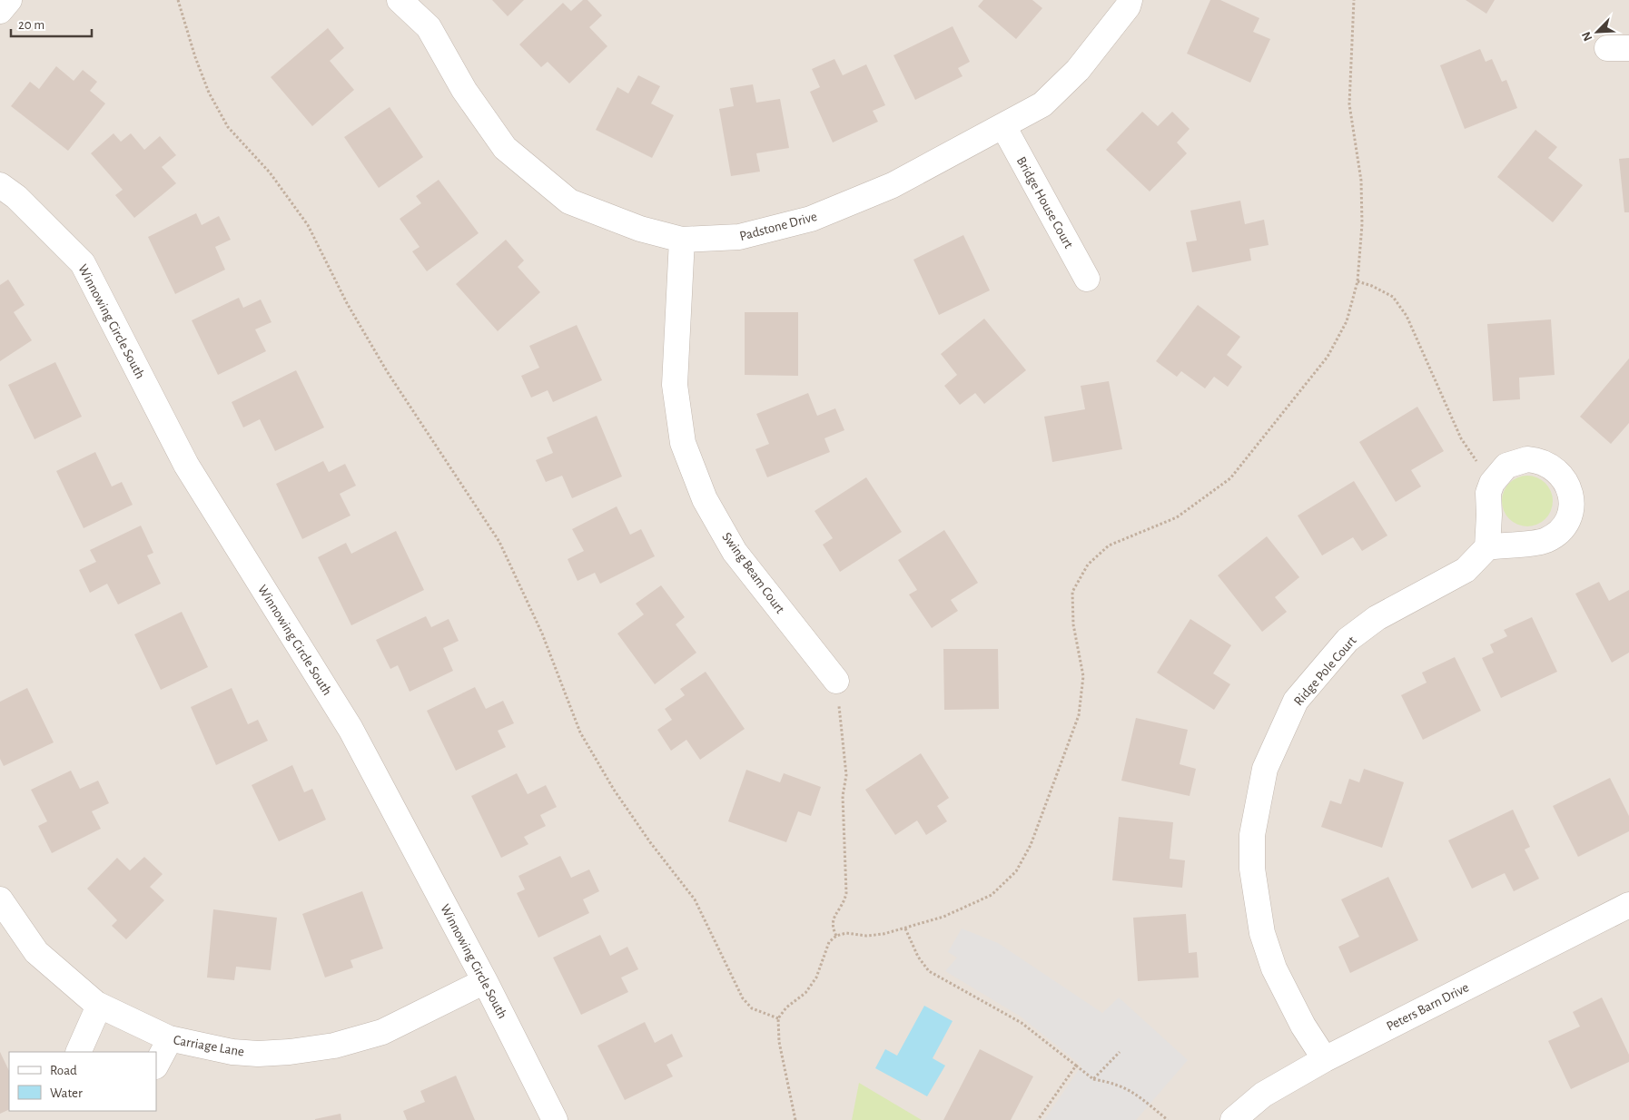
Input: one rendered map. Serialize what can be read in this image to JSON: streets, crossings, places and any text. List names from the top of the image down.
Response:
{
  "streets": {
    "street": [
      "Bridge House Court",
      "Padstone Drive",
      "Winnowing Circle South",
      "Swing Beam Court",
      "Ridge Pole Court",
      "Peters Barn Drive",
      "Carriage Lane"
    ]
  },
  "crossings": [
    ["Bridge House Court", "Padstone Drive"],
    ["Padstone Drive", "Swing Beam Court"],
    ["Winnowing Circle South", "Carriage Lane"],
    ["Ridge Pole Court", "Peters Barn Drive"]
  ],
  "legend": ["Road", "Water"],
  "scale_bar": "20 m",
  "north": "bottom left"
}
